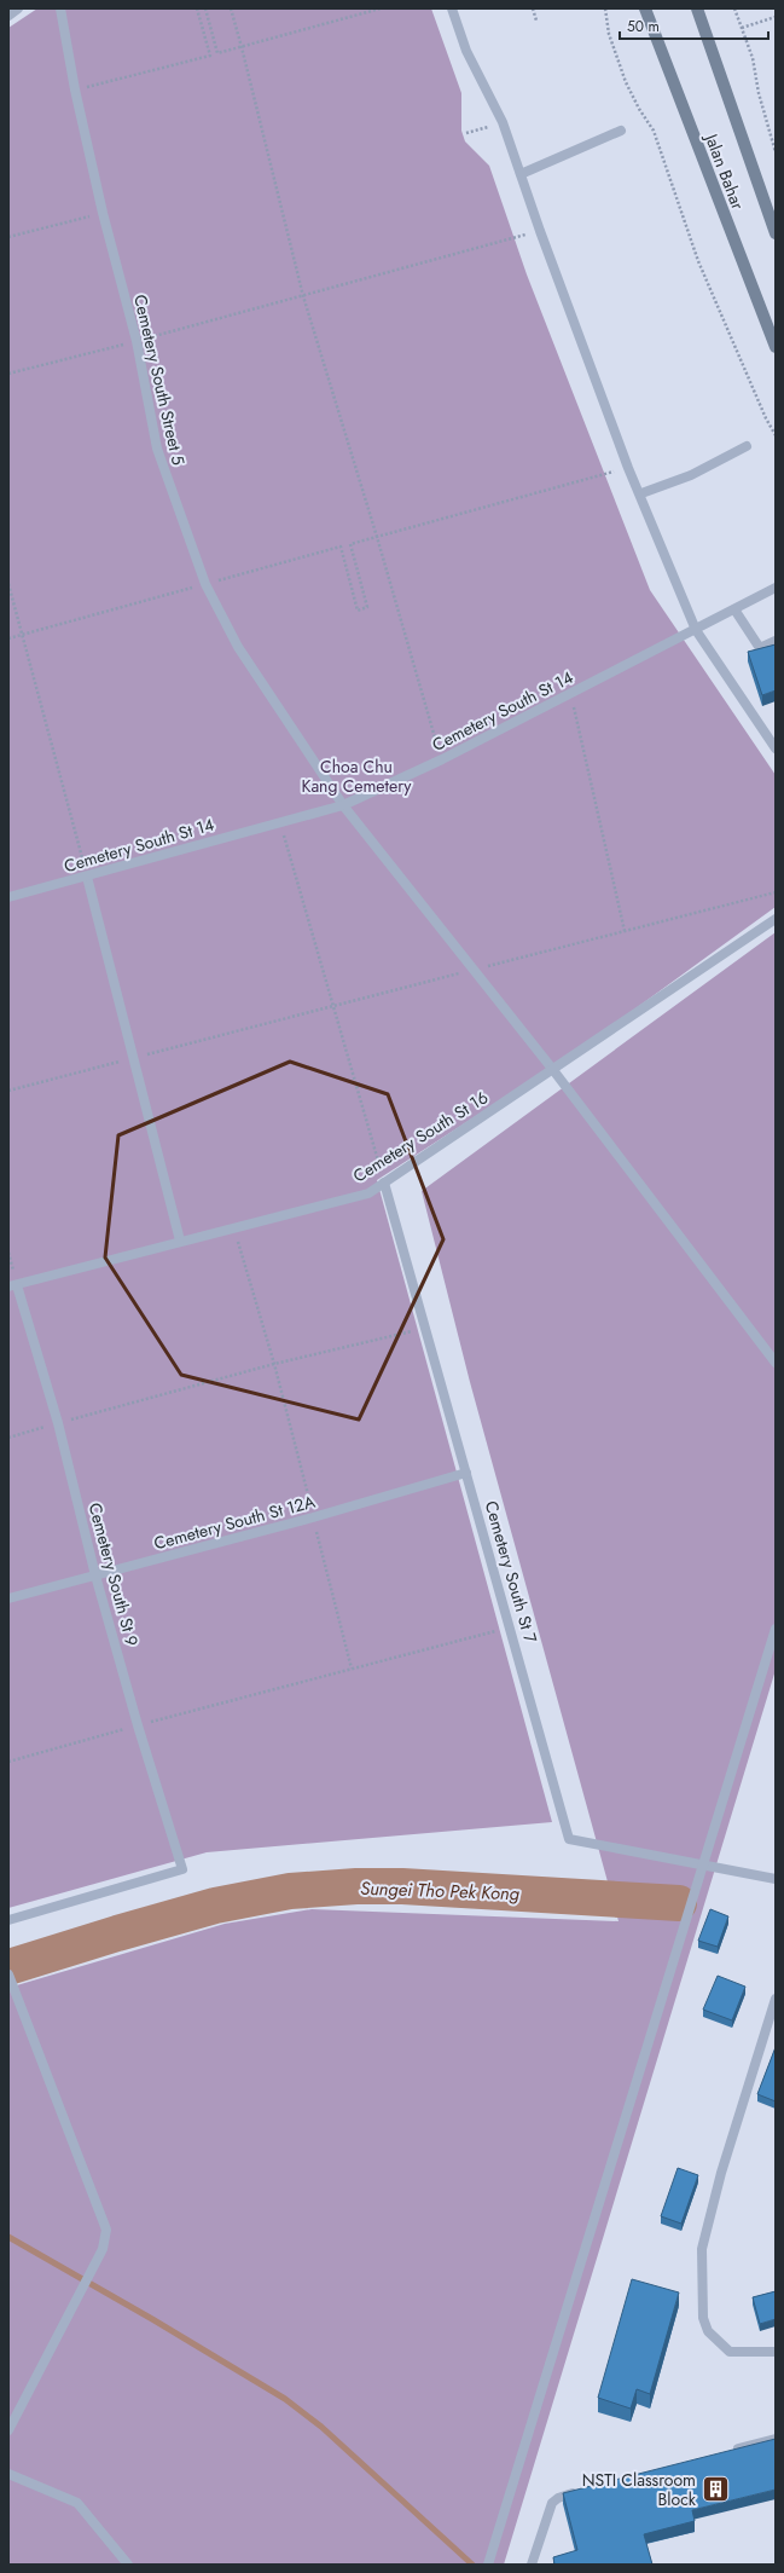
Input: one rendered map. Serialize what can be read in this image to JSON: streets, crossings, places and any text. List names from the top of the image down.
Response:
{
  "streets": {
    "main road": ["Jalan Bahar"],
    "lane": [
      "Cemetery South Street 5",
      "Cemetery South St 14",
      "Cemetery South St 16",
      "Cemetery South St 12A",
      "Cemetery South St 7",
      "Cemetery South St 9"
    ]
  },
  "crossings": [
    ["Cemetery South Street 5", "Cemetery South St 14"],
    ["Cemetery South Street 5", "Cemetery South St 16"],
    ["Cemetery South St 16", "Cemetery South St 7"],
    ["Cemetery South St 16", "Cemetery South St 9"],
    ["Cemetery South St 12A", "Cemetery South St 7"],
    ["Cemetery South St 12A", "Cemetery South St 9"]
  ],
  "water": ["Sungei Tho Pek Kong"],
  "parks": ["Choa Chu Kang Cemetery"],
  "places": {
    "building": ["NSTI Classroom Block"]
  },
  "scale_bar": "50 m"
}
